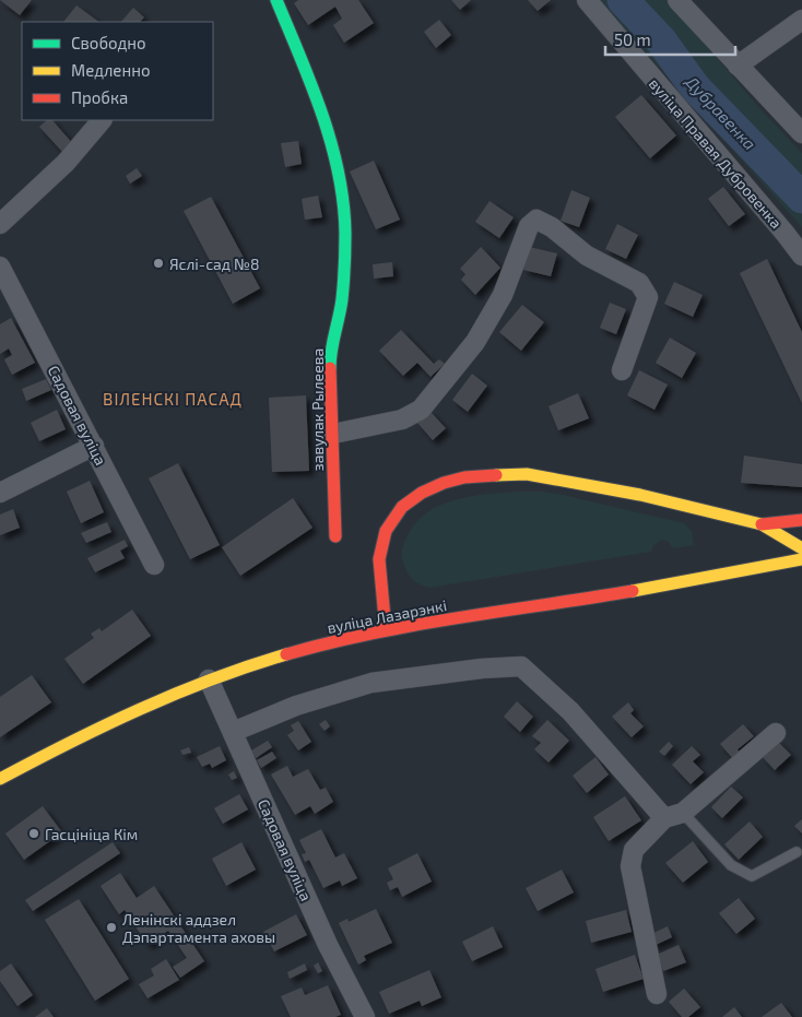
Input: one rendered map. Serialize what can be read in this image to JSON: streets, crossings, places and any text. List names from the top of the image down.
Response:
{
  "streets": {
    "street": [
      "вуліца Правая Дубровенка",
      "завулак Рылеева",
      "Садовая вуліца",
      "вуліца Лазарэнкі"
    ]
  },
  "crossings": [
    ["Садовая вуліца", "вуліца Лазарэнкі"]
  ],
  "districts": ["ВІЛЕНСКІ ПАСАД"],
  "water": ["Дубравенка"],
  "places": ["Яслі-сад №8", "Гасцініца Кім", "Ленінскі аддзел Дэпартамента аховы"],
  "legend": ["Свободно", "Медленно", "Пробка"],
  "scale_bar": "50 m"
}
